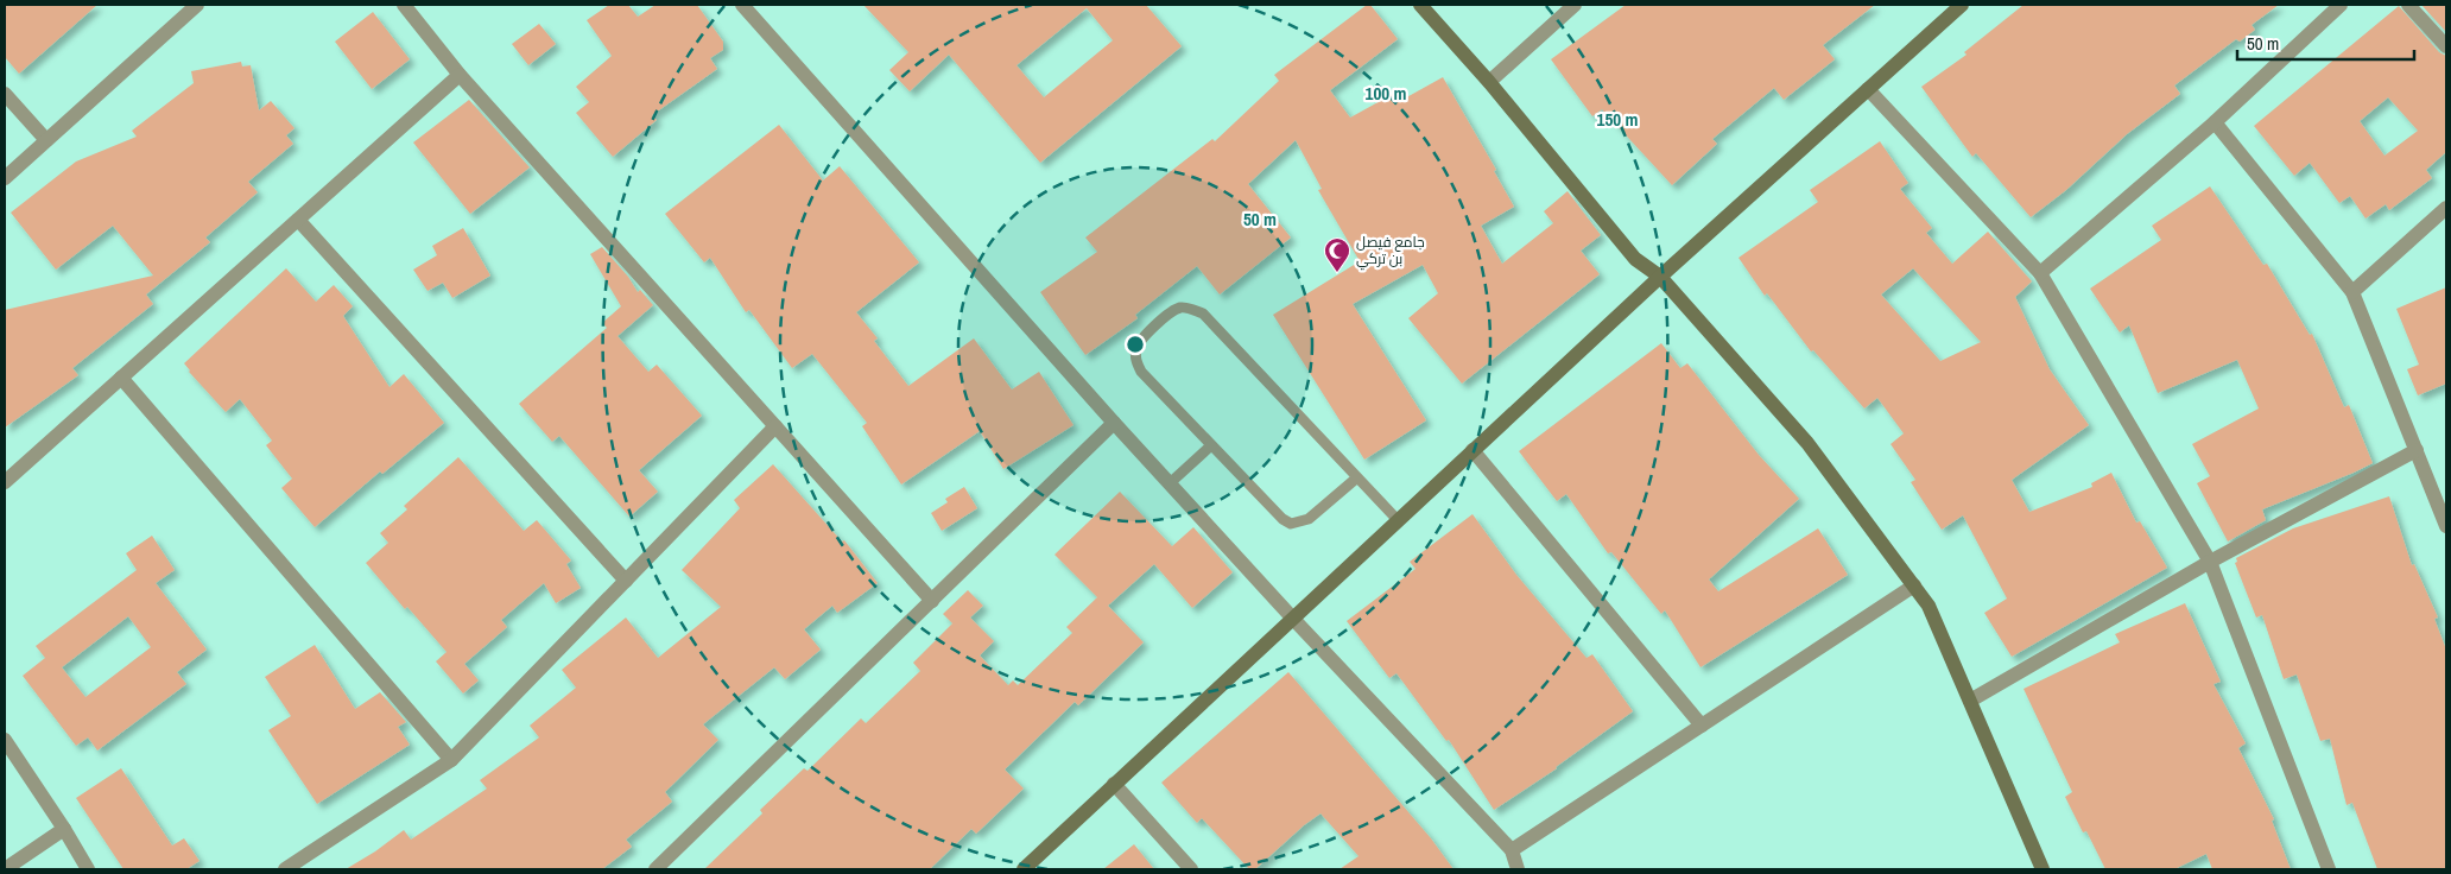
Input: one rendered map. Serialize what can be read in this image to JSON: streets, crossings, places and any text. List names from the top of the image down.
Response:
{
  "places": {
    "mosque": ["جامع فيصل بن تركي"]
  },
  "scale_bar": "50 m",
  "rings": ["100 m", "150 m", "50 m"]
}
